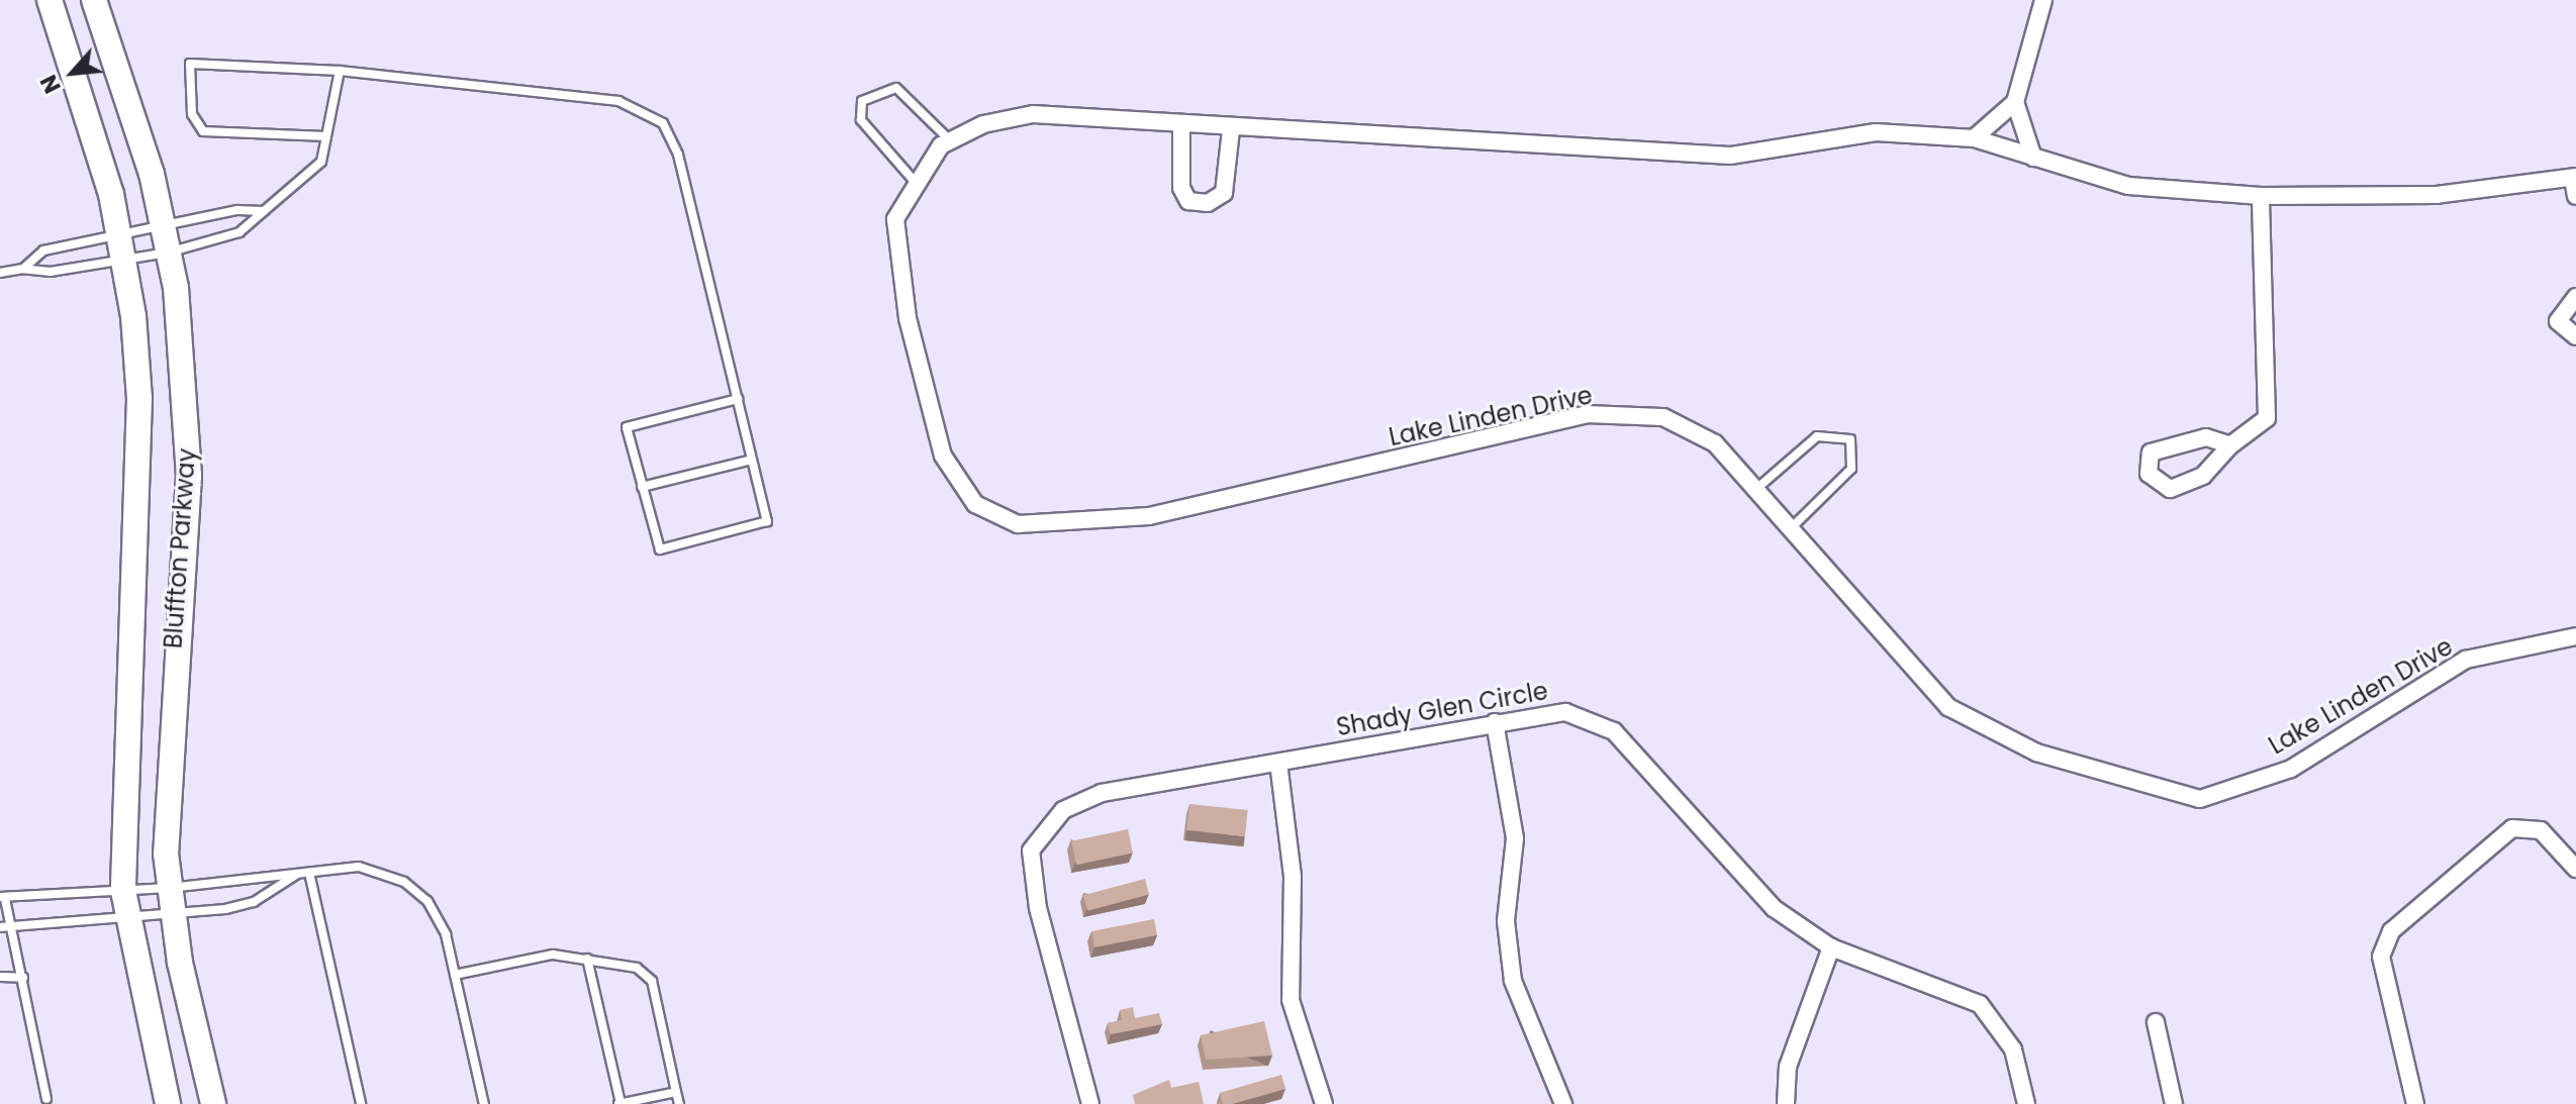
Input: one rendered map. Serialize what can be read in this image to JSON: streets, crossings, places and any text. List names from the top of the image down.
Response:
{
  "streets": {
    "main road": ["Bluffton Parkway"],
    "street": ["Lake Linden Drive", "Shady Glen Circle"]
  },
  "north": "bottom left"
}
